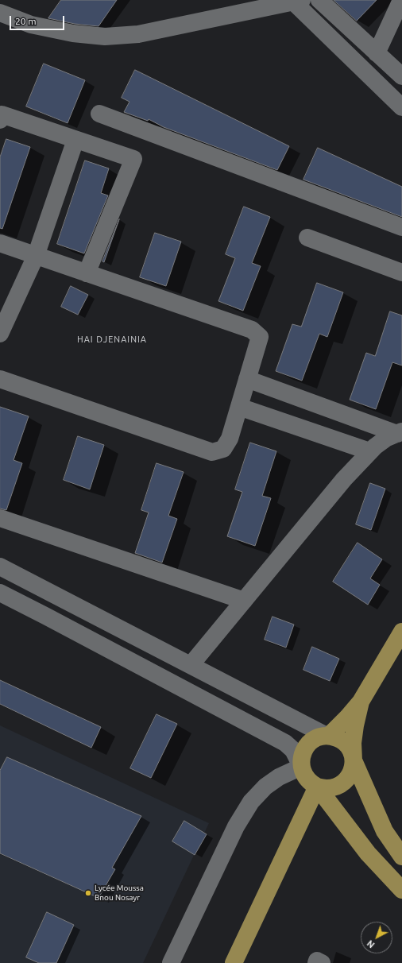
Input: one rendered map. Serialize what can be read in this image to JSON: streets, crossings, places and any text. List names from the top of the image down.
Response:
{
  "districts": ["HAI DJENAINIA"],
  "places": ["Lycée Moussa Bnou Nosayr"],
  "scale_bar": "20 m",
  "north": "bottom left"
}
